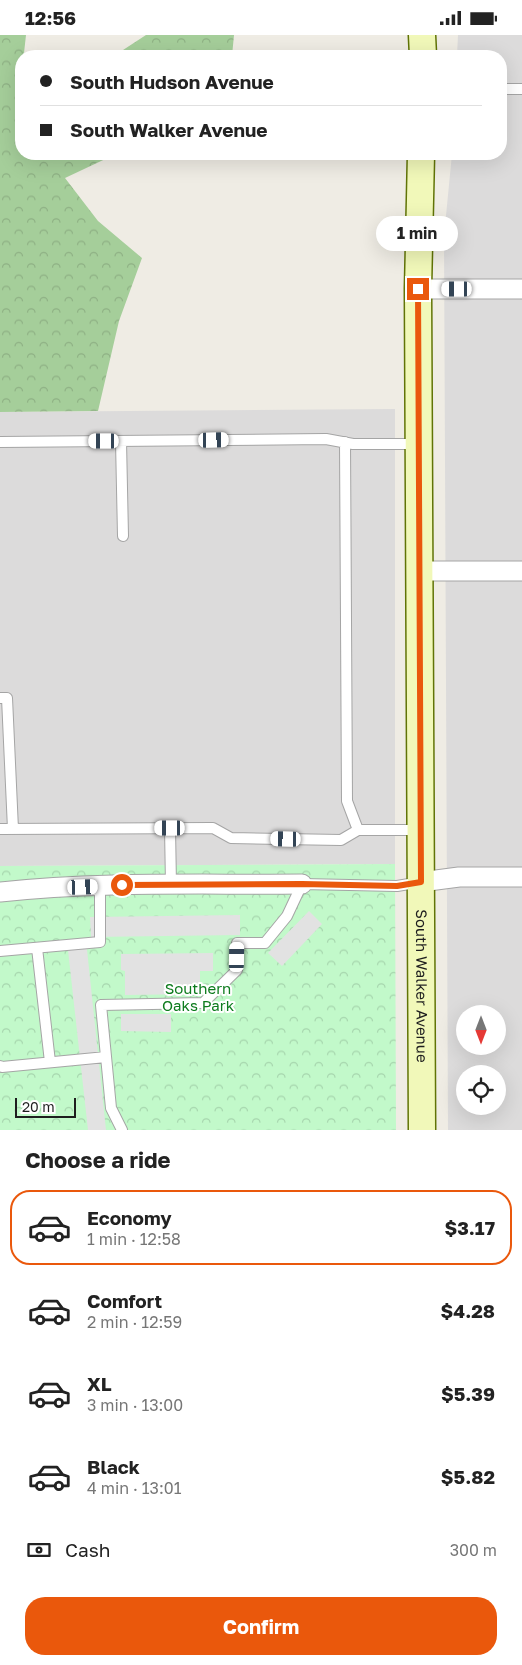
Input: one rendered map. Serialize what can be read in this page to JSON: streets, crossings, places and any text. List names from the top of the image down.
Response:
{
  "streets": {
    "main road": ["South Walker Avenue"]
  },
  "parks": ["Southern Oaks Park"],
  "scale_bar": "20 m",
  "north": "bottom",
  "page": {
    "status": "12:56",
    "banner": ["South Hudson Avenue", "South Walker Avenue"],
    "bubble": "1 min",
    "scale": "20 m",
    "heading": "Choose a ride",
    "list": [
      {
        "name": "Economy",
        "note": "1 min · 12:58",
        "value": "$3.17"
      },
      {
        "name": "Comfort",
        "note": "2 min · 12:59",
        "value": "$4.28"
      },
      {
        "name": "XL",
        "note": "3 min · 13:00",
        "value": "$5.39"
      },
      {
        "name": "Black",
        "note": "4 min · 13:01",
        "value": "$5.82"
      }
    ],
    "pay": ["Cash", "300 m"],
    "buttons": "Confirm"
  }
}
